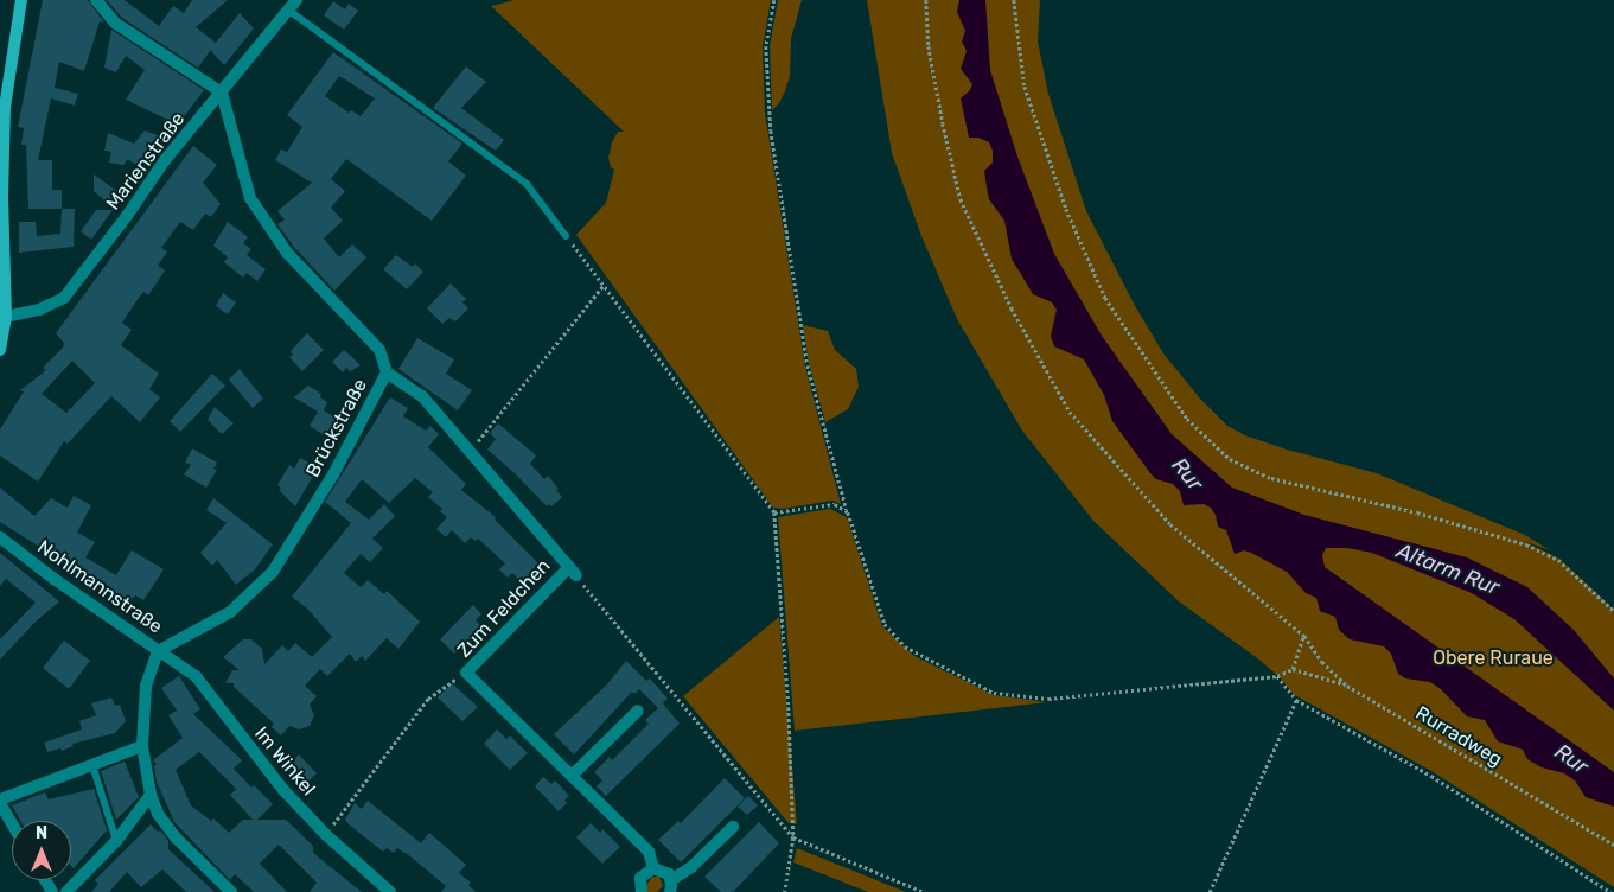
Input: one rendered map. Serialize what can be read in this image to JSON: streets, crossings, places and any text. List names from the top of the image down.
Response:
{
  "streets": {
    "street": [
      "Marienstraße",
      "Brückstraße",
      "Nohlmannstraße",
      "Zum Feldchen",
      "Im Winkel"
    ],
    "path": ["Rurradweg"]
  },
  "crossings": [
    ["Marienstraße", "Brückstraße"],
    ["Brückstraße", "Nohlmannstraße"],
    ["Brückstraße", "Zum Feldchen"],
    ["Brückstraße", "Im Winkel"],
    ["Nohlmannstraße", "Im Winkel"]
  ],
  "water": ["Rur", "Altarm Rur"],
  "parks": ["Obere Ruraue"],
  "north": "top"
}
